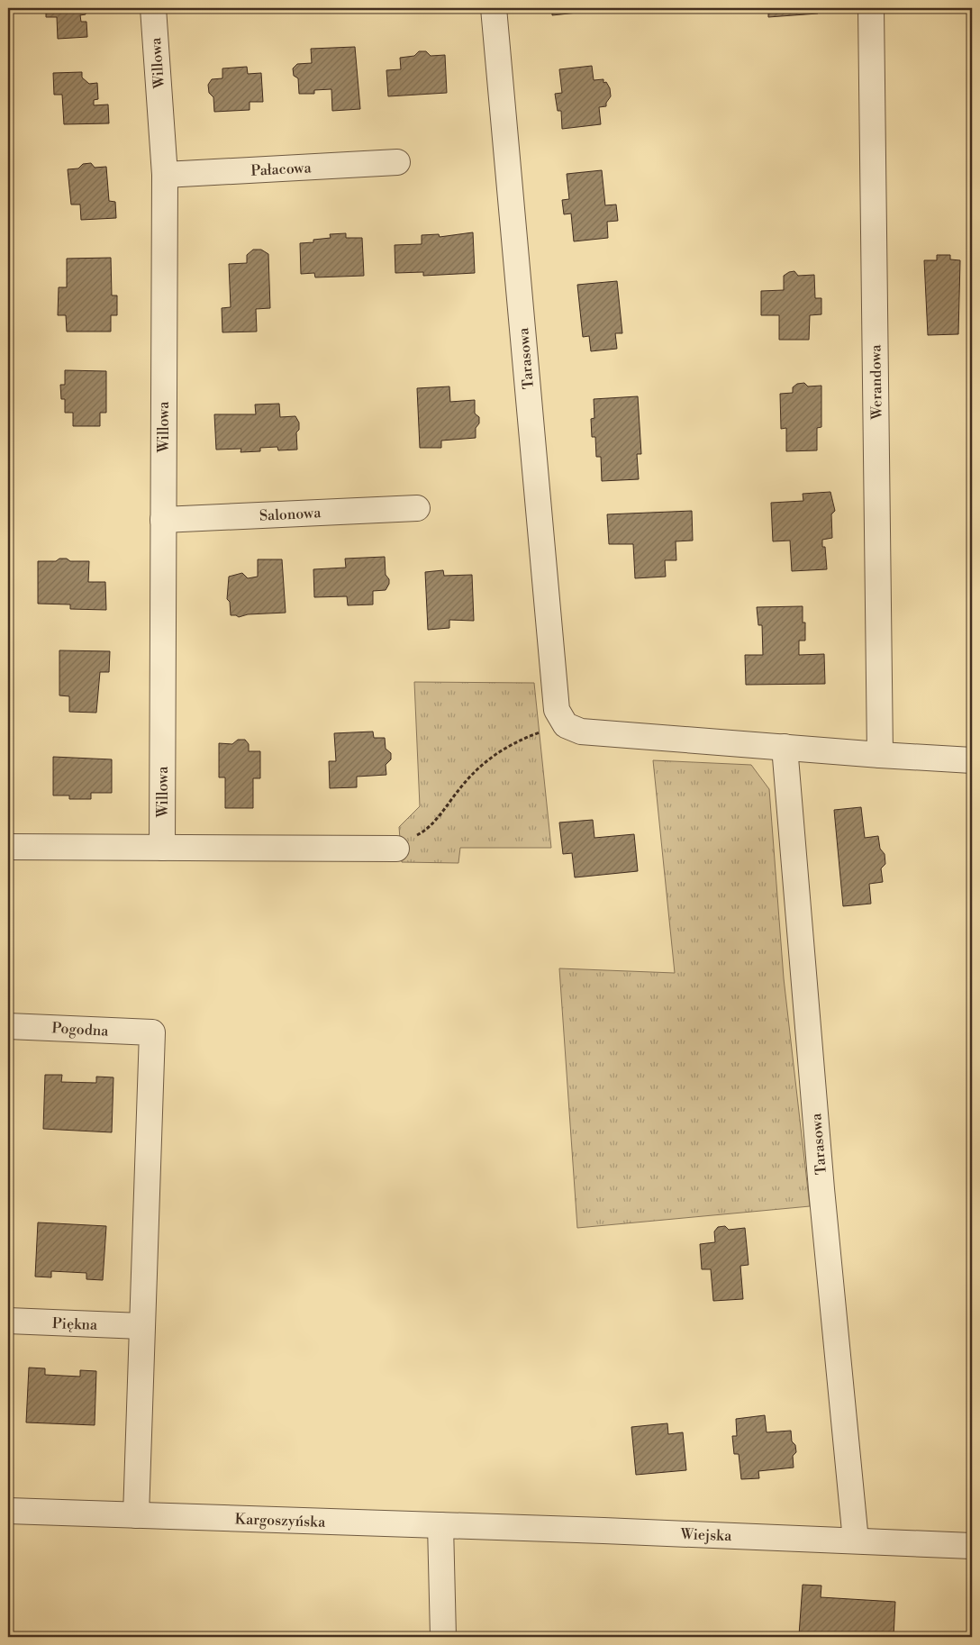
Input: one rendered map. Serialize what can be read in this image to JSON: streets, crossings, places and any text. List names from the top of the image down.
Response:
{
  "streets": {
    "street": [
      "Willowa",
      "Pałacowa",
      "Tarasowa",
      "Werandowa",
      "Salonowa",
      "Pogodna",
      "Piękna",
      "Kargoszyńska",
      "Wiejska"
    ]
  },
  "crossings": [
    ["Willowa", "Pałacowa"],
    ["Willowa", "Salonowa"],
    ["Tarasowa", "Wiejska"],
    ["Pogodna", "Piękna"],
    ["Kargoszyńska", "Wiejska"]
  ]
}
